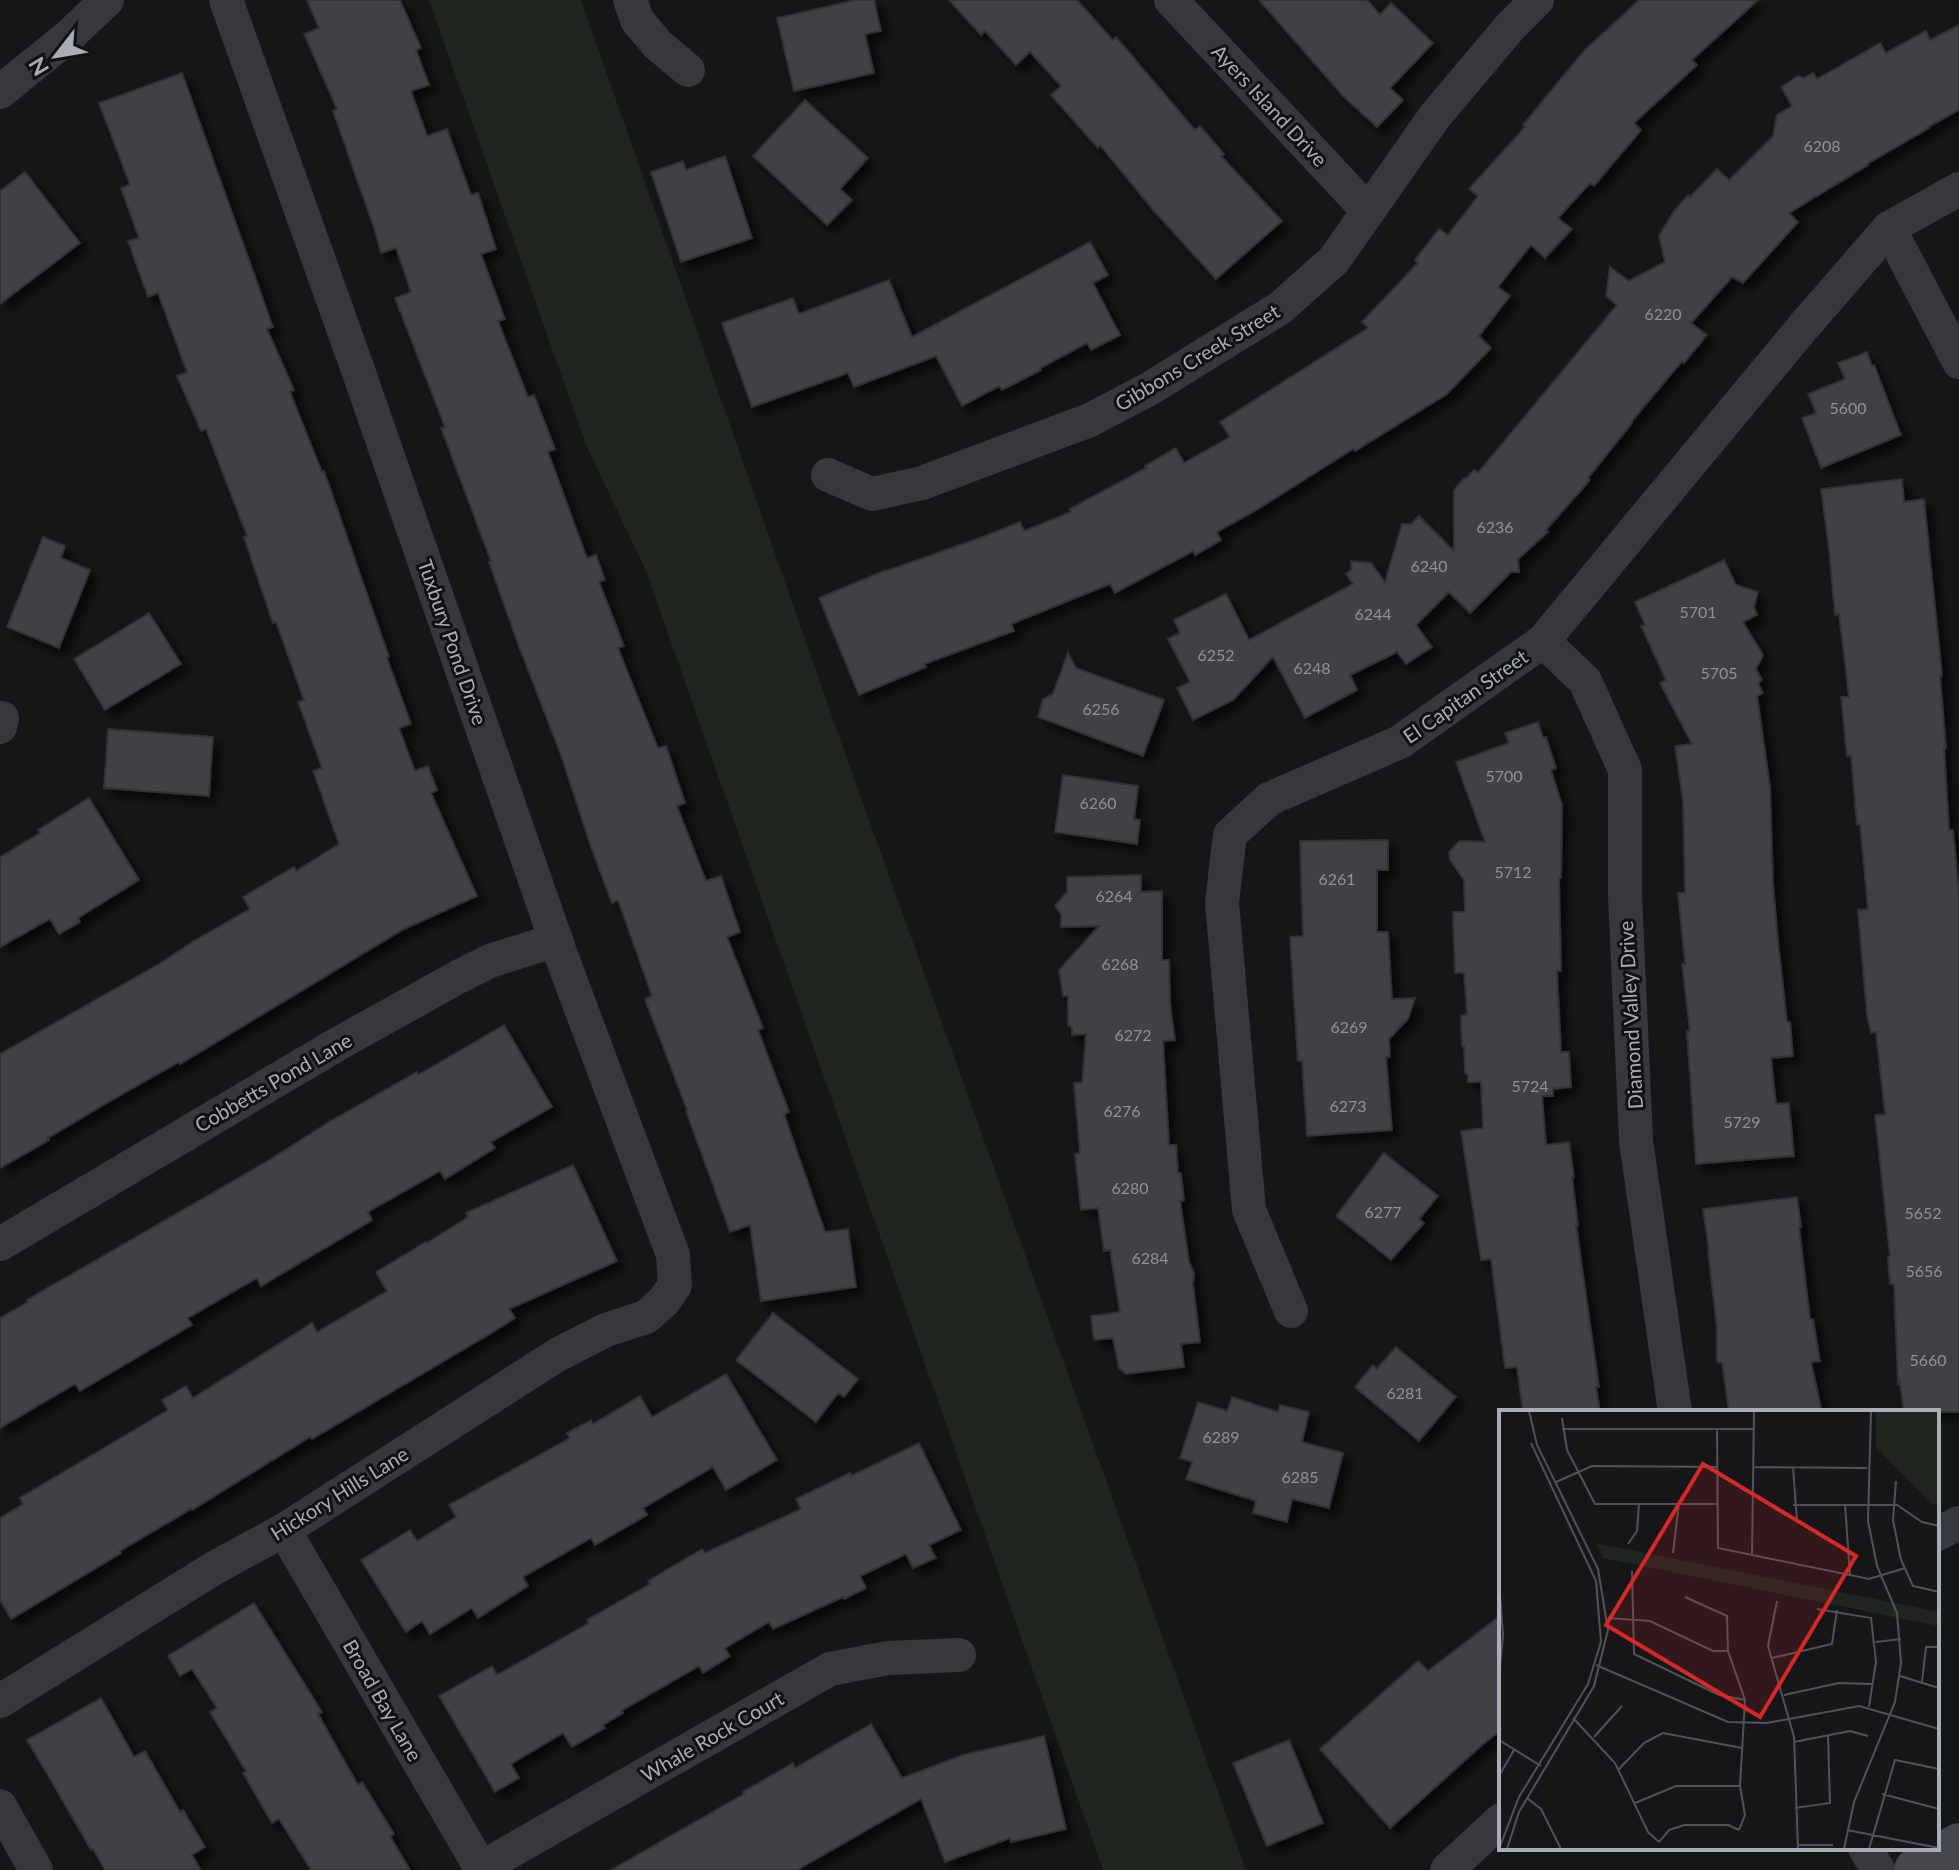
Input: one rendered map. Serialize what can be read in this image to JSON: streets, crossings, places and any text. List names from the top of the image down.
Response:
{
  "streets": {
    "street": [
      "Ayers Island Drive",
      "Gibbons Creek Street",
      "Tuxbury Pond Drive",
      "El Capitan Street",
      "Diamond Valley Drive",
      "Cobbetts Pond Lane",
      "Hickory Hills Lane",
      "Broad Bay Lane",
      "Whale Rock Court"
    ]
  },
  "crossings": [
    ["Ayers Island Drive", "Gibbons Creek Street"],
    ["Tuxbury Pond Drive", "Cobbetts Pond Lane"],
    ["Tuxbury Pond Drive", "Hickory Hills Lane"],
    ["El Capitan Street", "Diamond Valley Drive"],
    ["Hickory Hills Lane", "Broad Bay Lane"],
    ["Broad Bay Lane", "Whale Rock Court"]
  ],
  "house_numbers": [
    "6208",
    "6220",
    "5600",
    "6236",
    "6240",
    "5701",
    "6244",
    "6252",
    "6248",
    "5705",
    "6256",
    "5700",
    "6260",
    "5712",
    "6261",
    "6264",
    "6268",
    "6269",
    "6272",
    "5724",
    "6273",
    "6276",
    "5729",
    "6280",
    "6277",
    "5652",
    "6284",
    "5656",
    "5660",
    "6281",
    "6289",
    "6285"
  ],
  "north": "bottom left"
}
